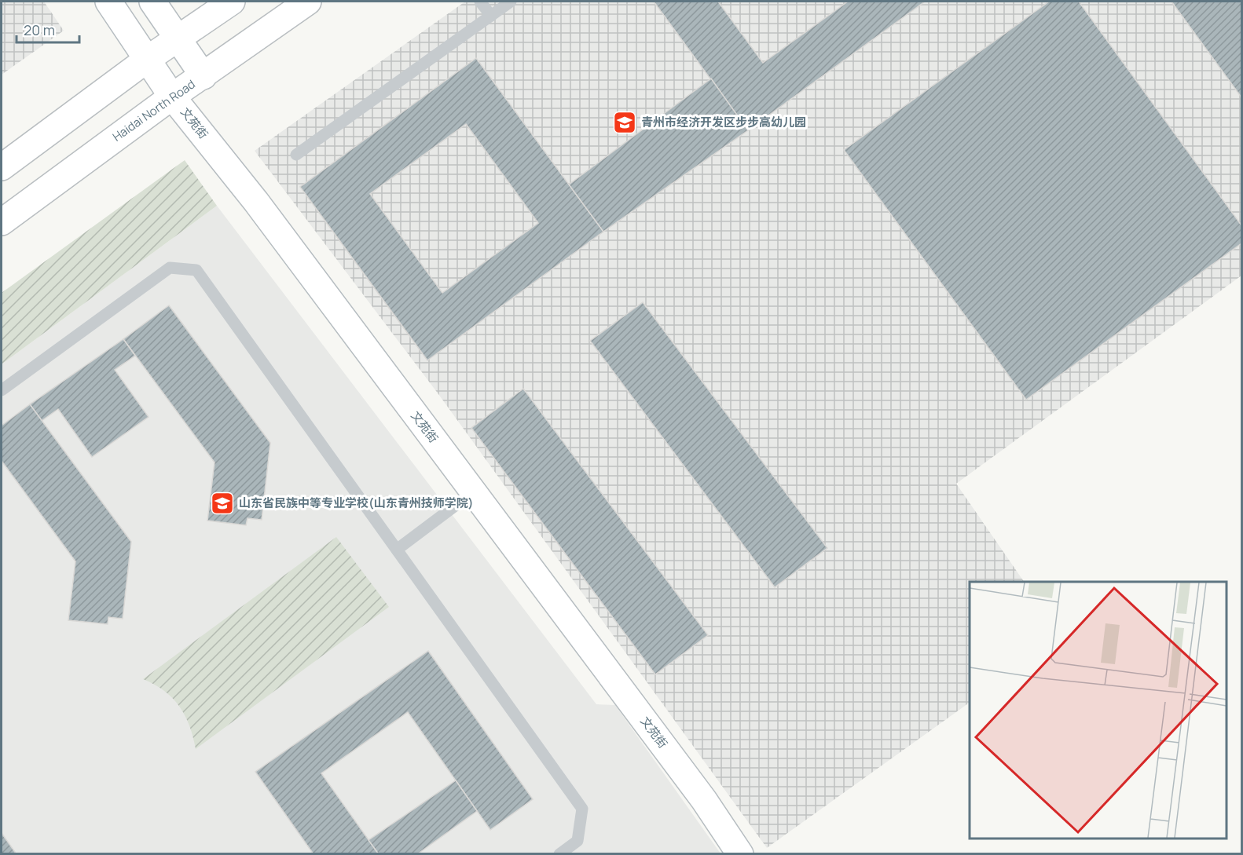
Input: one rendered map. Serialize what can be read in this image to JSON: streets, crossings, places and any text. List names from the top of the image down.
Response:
{
  "streets": {
    "street": ["Haidai North Road", "文苑街"]
  },
  "crossings": [
    ["Haidai North Road", "文苑街"]
  ],
  "places": {
    "school or university": ["青州市经济开发区步步高幼儿园", "山东省民族中等专业学校(山东青州技师学院)"]
  },
  "scale_bar": "20 m"
}
